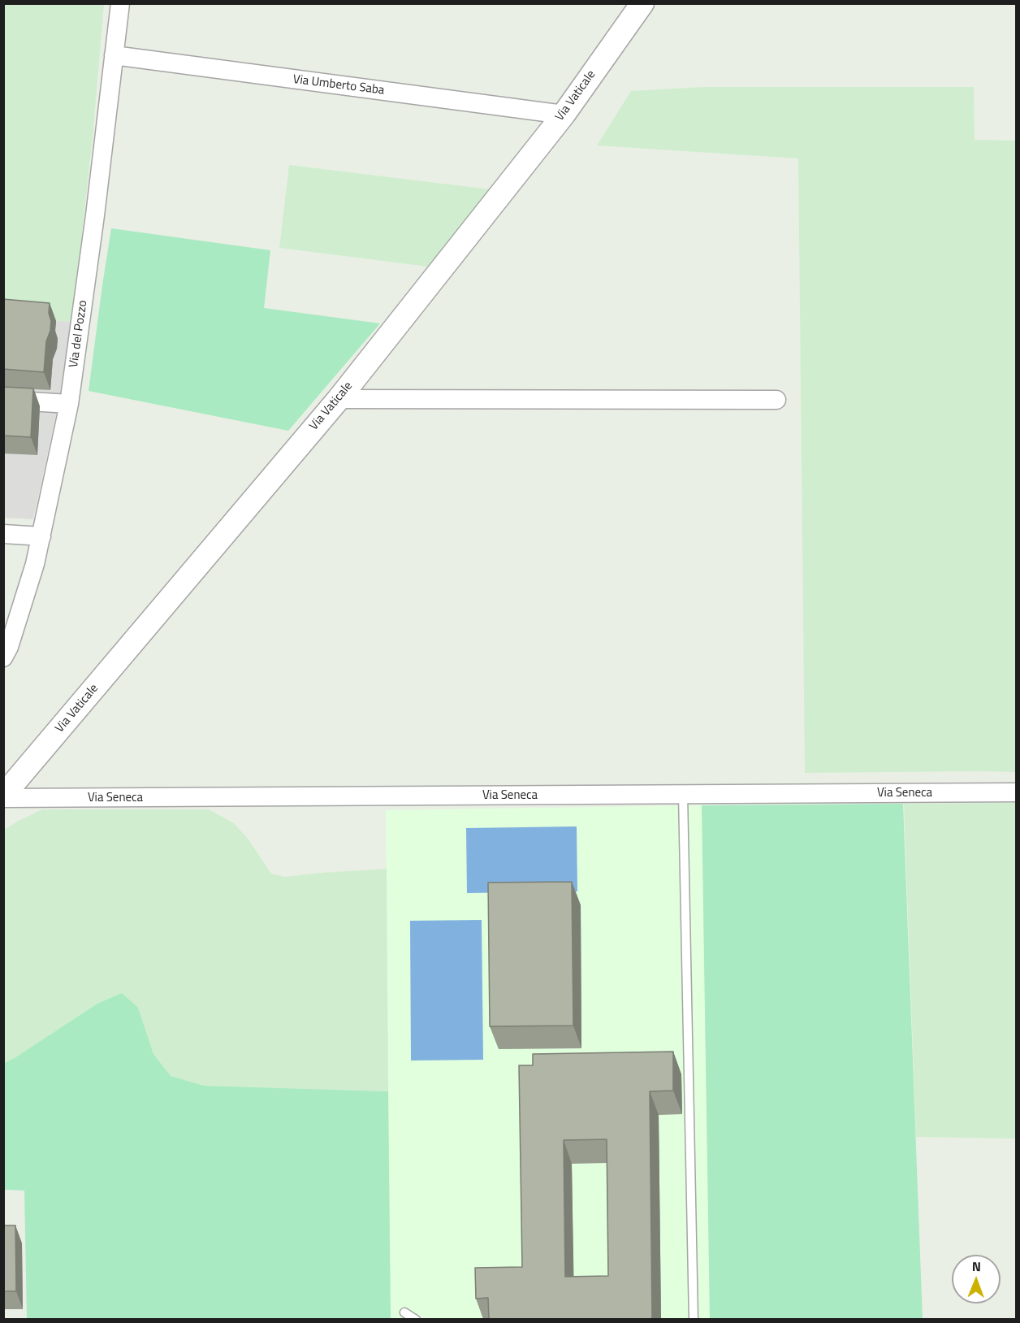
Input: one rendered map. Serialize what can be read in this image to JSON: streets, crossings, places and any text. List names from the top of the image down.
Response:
{
  "streets": {
    "street": [
      "Via Umberto Saba",
      "Via Vaticale",
      "Via del Pozzo",
      "Via Seneca"
    ]
  },
  "crossings": [
    ["Via Umberto Saba", "Via Vaticale"],
    ["Via Umberto Saba", "Via del Pozzo"],
    ["Via Vaticale", "Via Seneca"]
  ],
  "north": "top"
}
